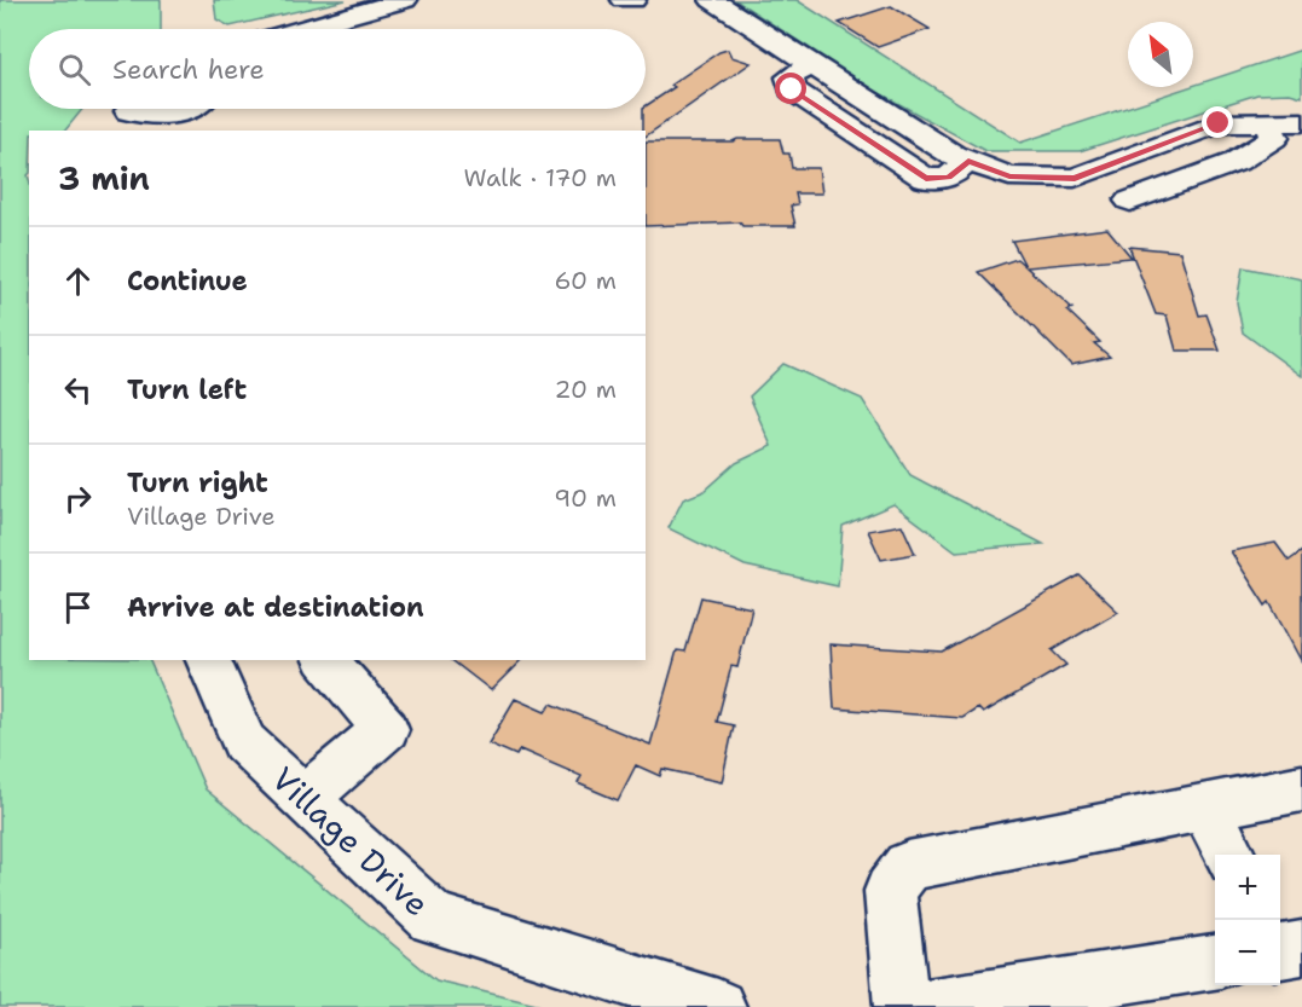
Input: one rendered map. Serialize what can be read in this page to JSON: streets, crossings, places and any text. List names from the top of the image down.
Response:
{
  "streets": {
    "street": ["Village Drive"]
  },
  "north": "top left",
  "page": {
    "search": "Search here",
    "heading": ["3 min", "Walk · 170 m"],
    "list": [
      ["Continue", "60 m"],
      ["Turn left", "20 m"],
      ["Turn right", "Village Drive", "90 m"],
      "Arrive at destination"
    ],
    "map_buttons": ["+", "−"]
  }
}
